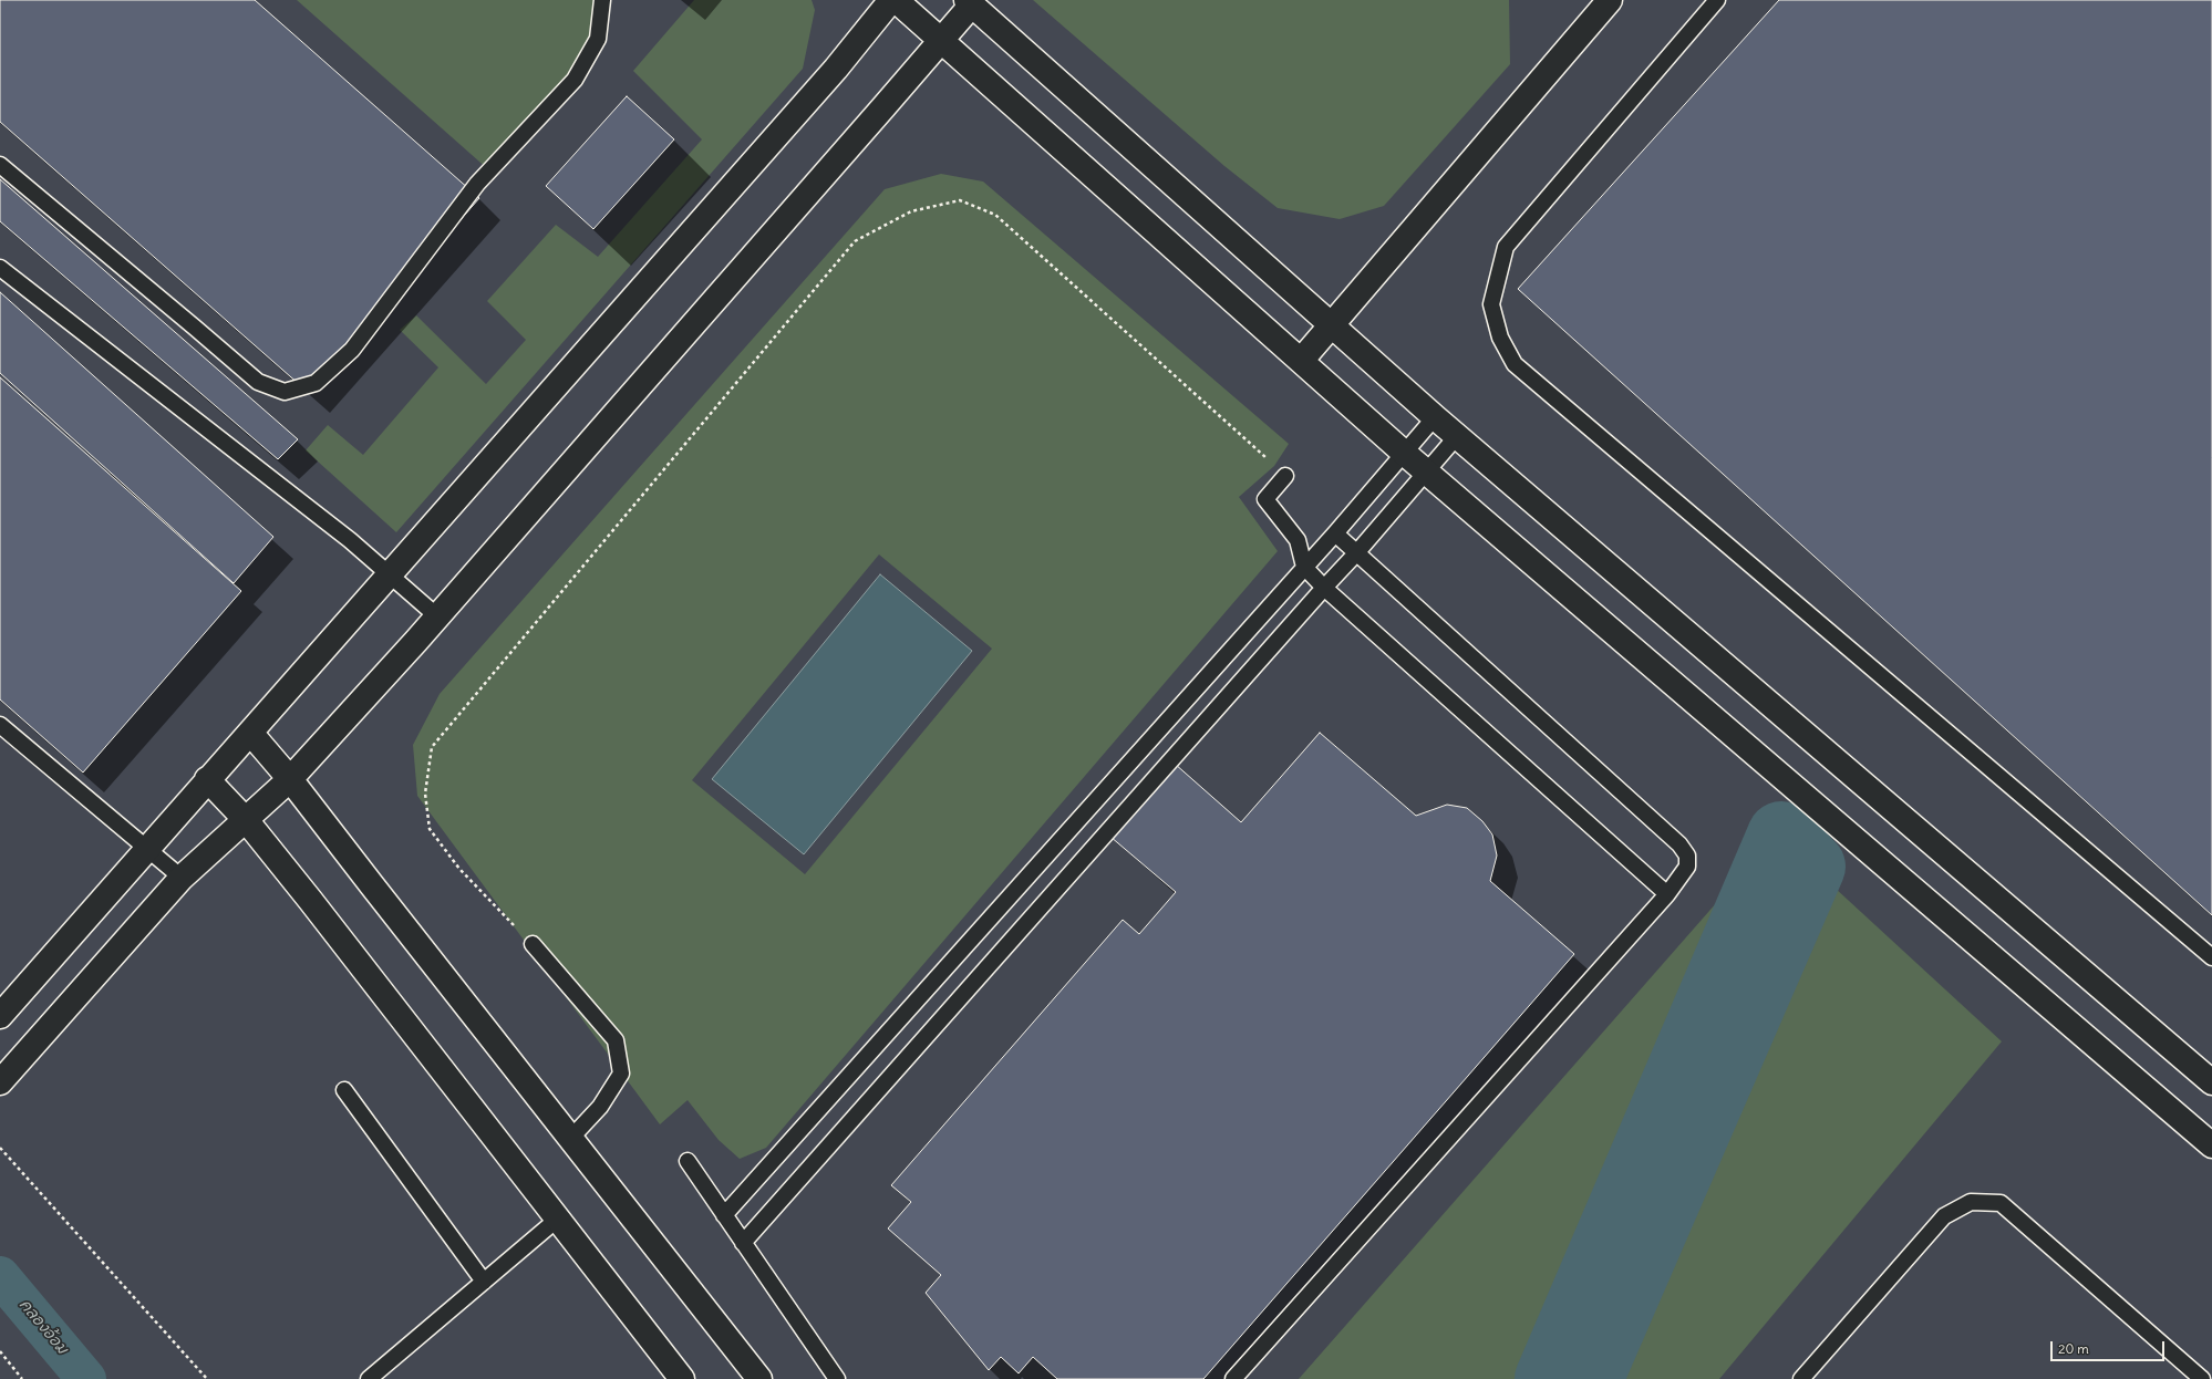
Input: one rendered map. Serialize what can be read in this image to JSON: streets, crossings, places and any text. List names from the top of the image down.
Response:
{
  "water": ["คลองอ้อม"],
  "scale_bar": "20 m"
}
